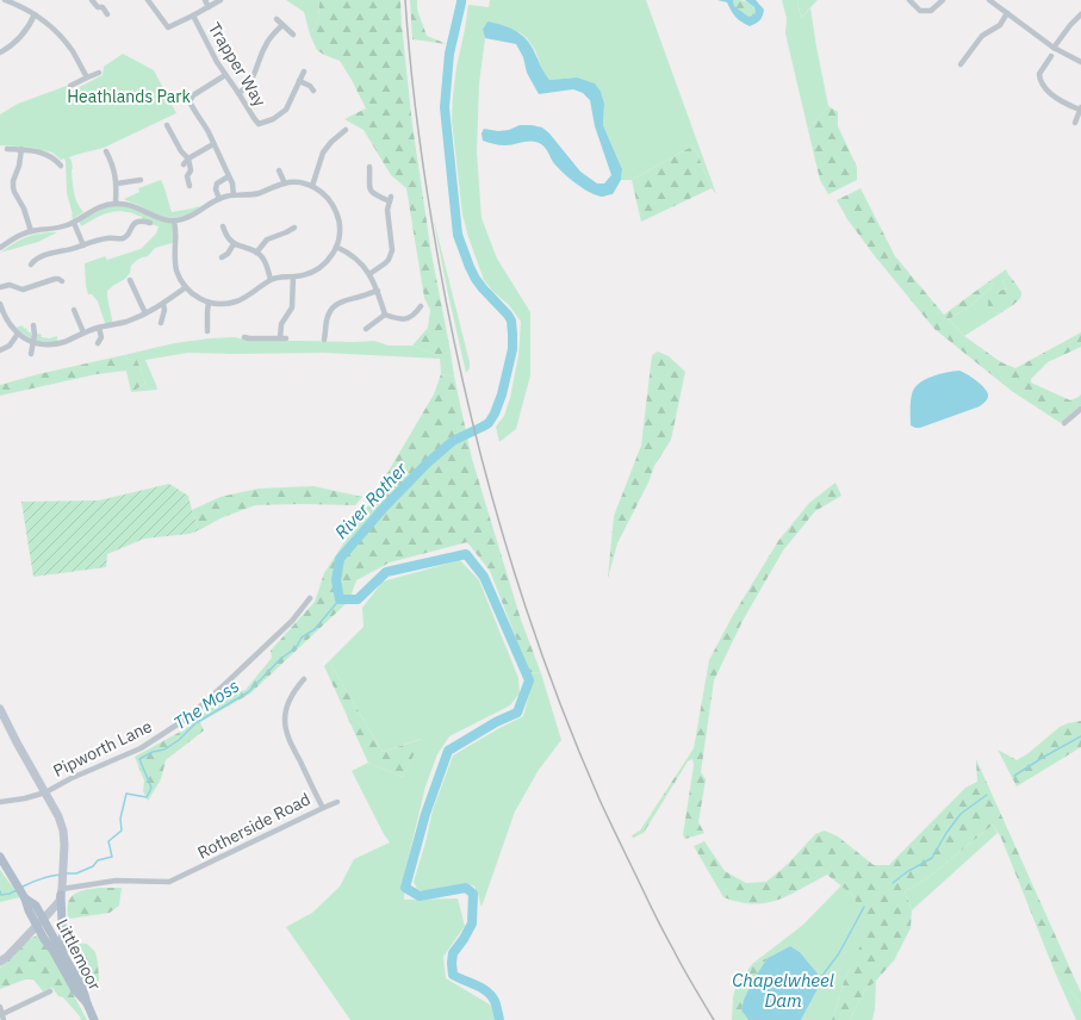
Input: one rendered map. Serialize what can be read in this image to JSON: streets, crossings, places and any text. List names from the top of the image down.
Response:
{
  "streets": {
    "main road": ["Littlemoor"],
    "street": ["Trapper Way", "Pipworth Lane", "Rotherside Road"]
  },
  "water": ["River Rother", "The Moss", "Chapelwheel Dam"],
  "parks": ["Heathlands Park"]
}
